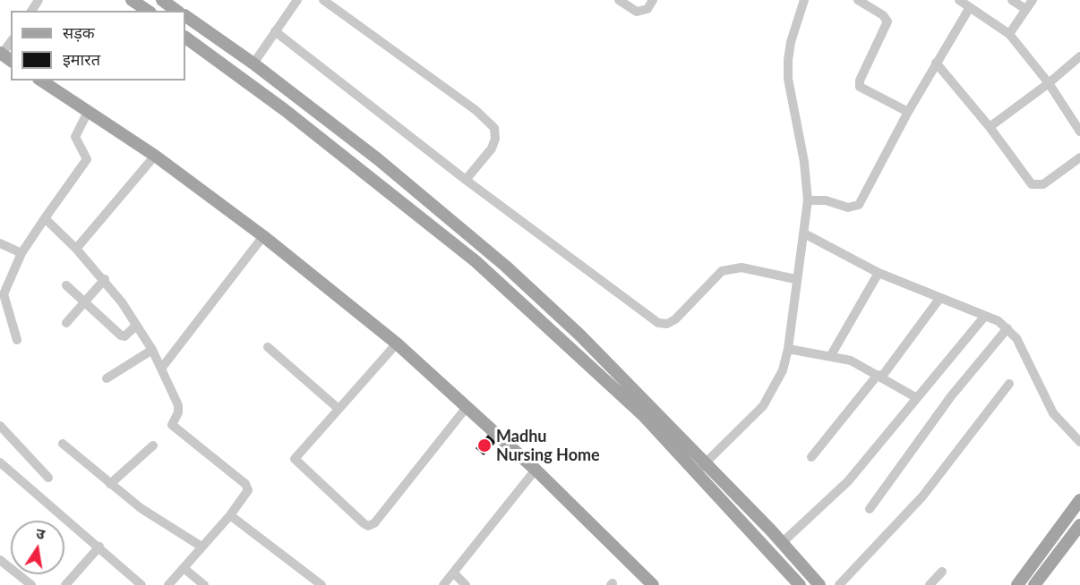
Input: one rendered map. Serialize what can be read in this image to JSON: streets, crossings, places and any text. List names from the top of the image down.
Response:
{
  "places": ["Madhu Nursing Home"],
  "legend": ["सड़क", "इमारत"],
  "north": "top"
}
